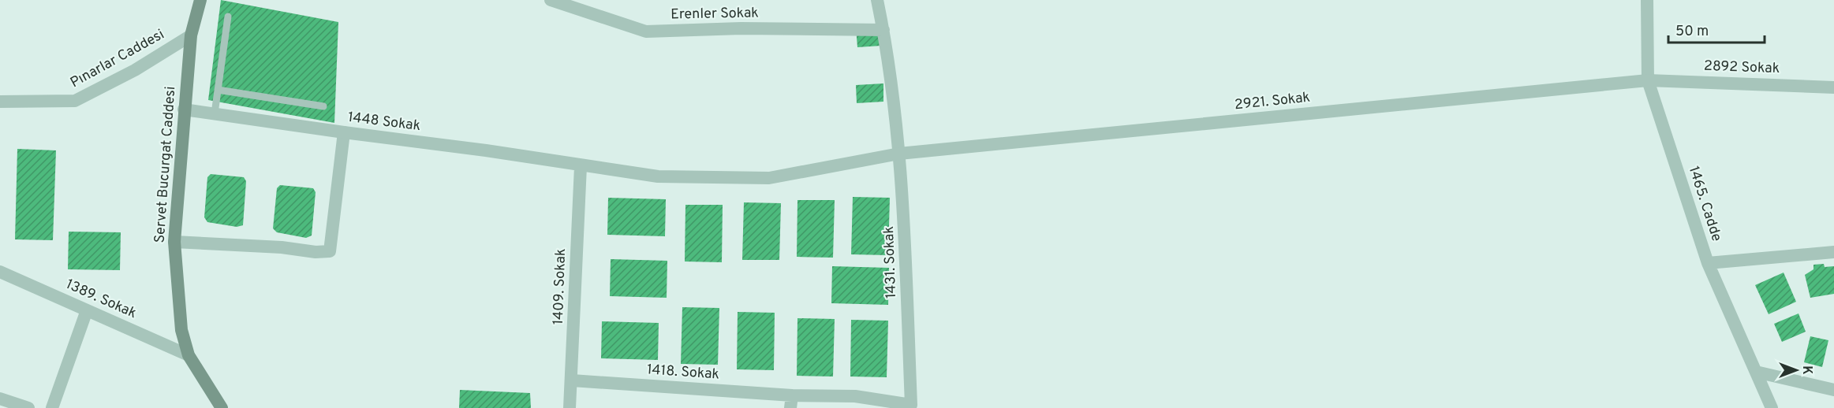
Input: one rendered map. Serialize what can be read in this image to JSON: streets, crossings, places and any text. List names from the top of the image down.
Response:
{
  "streets": {
    "main road": ["Servet Bucurgat Caddesi"],
    "street": [
      "Erenler Sokak",
      "Pınarlar Caddesi",
      "2892 Sokak",
      "2921. Sokak",
      "1448 Sokak",
      "1465. Cadde",
      "1431. Sokak",
      "1409. Sokak",
      "1389. Sokak",
      "1418. Sokak"
    ]
  },
  "crossings": [
    ["Erenler Sokak", "1431. Sokak"],
    ["Pınarlar Caddesi", "Servet Bucurgat Caddesi"],
    ["2892 Sokak", "2921. Sokak"],
    ["2892 Sokak", "1465. Cadde"],
    ["2921. Sokak", "1448 Sokak"],
    ["2921. Sokak", "1465. Cadde"],
    ["2921. Sokak", "1431. Sokak"],
    ["2921. Sokak", "1409. Sokak"],
    ["1448 Sokak", "Servet Bucurgat Caddesi"],
    ["1448 Sokak", "1409. Sokak"],
    ["Servet Bucurgat Caddesi", "1389. Sokak"],
    ["1431. Sokak", "1418. Sokak"],
    ["1409. Sokak", "1418. Sokak"]
  ],
  "scale_bar": "50 m",
  "north": "right"
}
